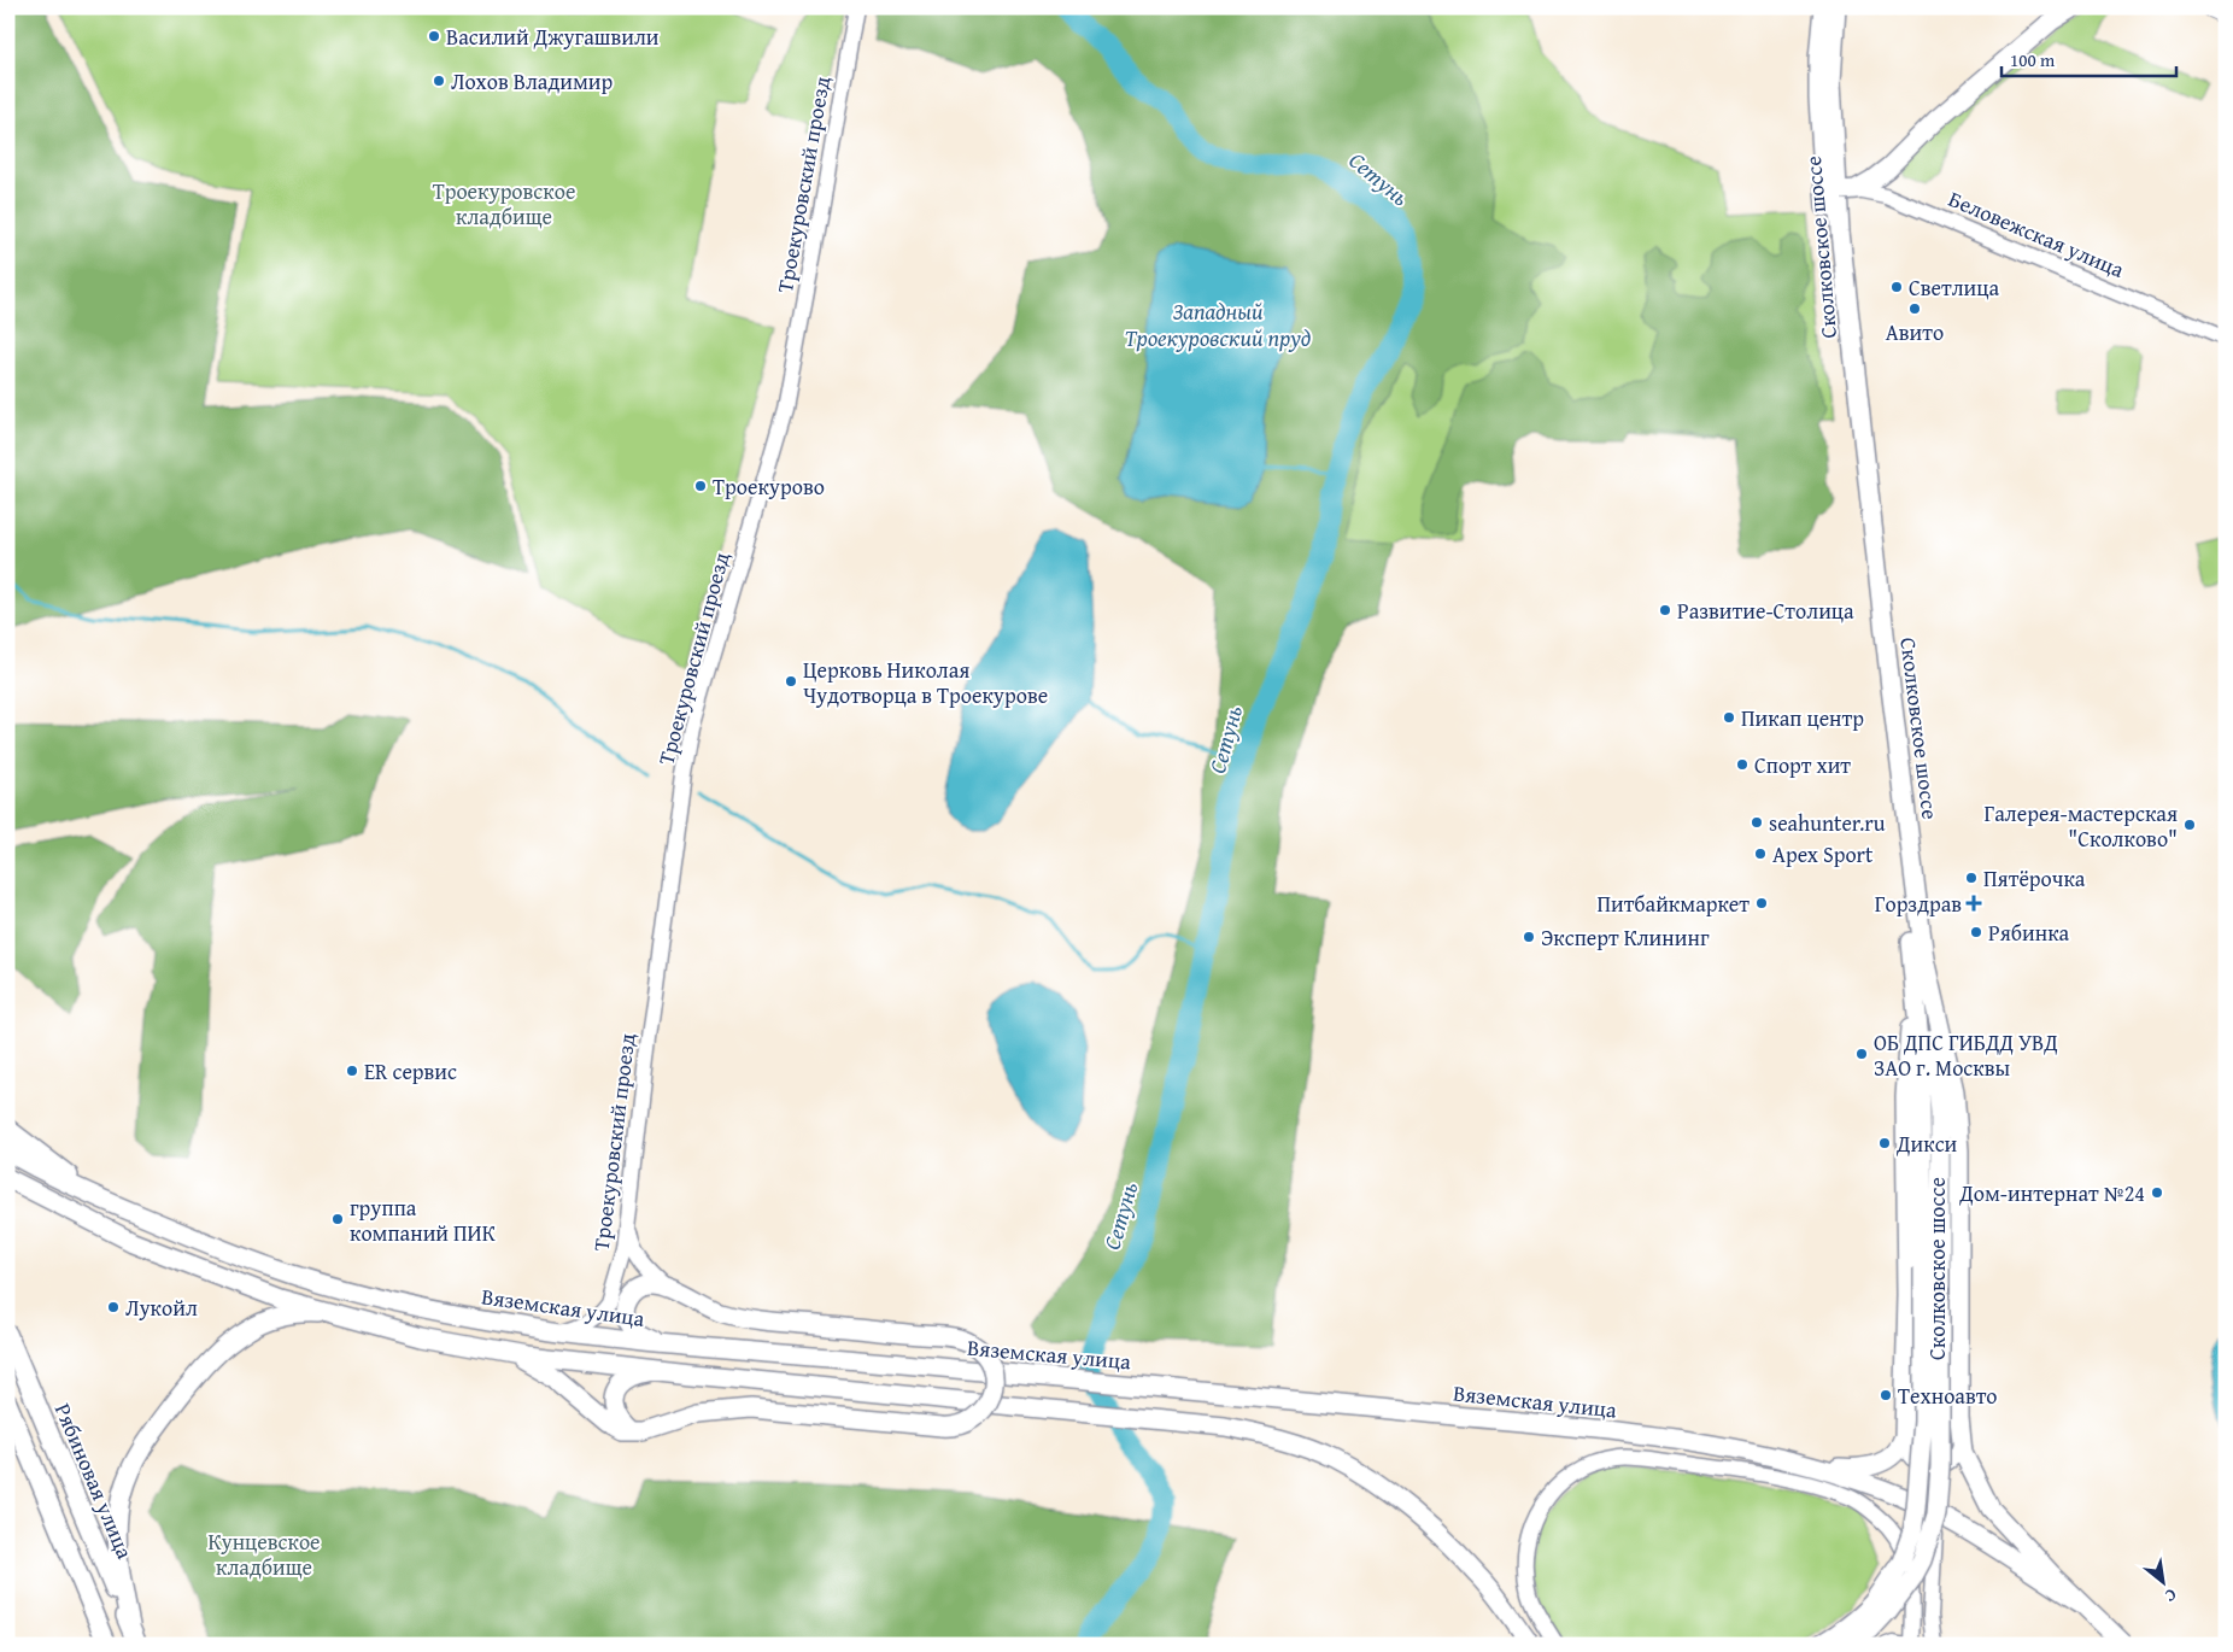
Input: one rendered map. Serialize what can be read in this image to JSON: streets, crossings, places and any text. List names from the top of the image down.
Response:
{
  "streets": {
    "main road": ["Сколковское шоссе", "Вяземская улица", "Рябиновая улица"],
    "street": ["Троекуровский проезд", "Беловежская улица"]
  },
  "crossings": [
    ["Беловежская улица", "Сколковское шоссе"],
    ["Сколковское шоссе", "Вяземская улица"]
  ],
  "water": ["Сетунь", "Западный Троекуровский пруд"],
  "parks": ["Троекуровское кладбище", "Кунцевское кладбище"],
  "places": {
    "other": [
      "Василий Джугашвили",
      "Лохов Владимир",
      "Светлица",
      "Авито",
      "Троекурово",
      "Развитие-Столица",
      "Церковь Николая Чудотворца в Троекурове",
      "Пикап центр",
      "Спорт хит",
      "seahunter.ru",
      "Галерея-мастерская \"Сколково\"",
      "Apex Sport",
      "Пятёрочка",
      "Питбайкмаркет",
      "Рябинка",
      "Эксперт Клининг",
      "ОБ ДПС ГИБДД УВД ЗАО г. Москвы",
      "ER сервис",
      "Дикси",
      "Дом-интернат №24",
      "группа компаний ПИК",
      "Лукойл",
      "Техноавто"
    ],
    "health": ["Горздрав"]
  },
  "scale_bar": "100 m",
  "north": "bottom right"
}
